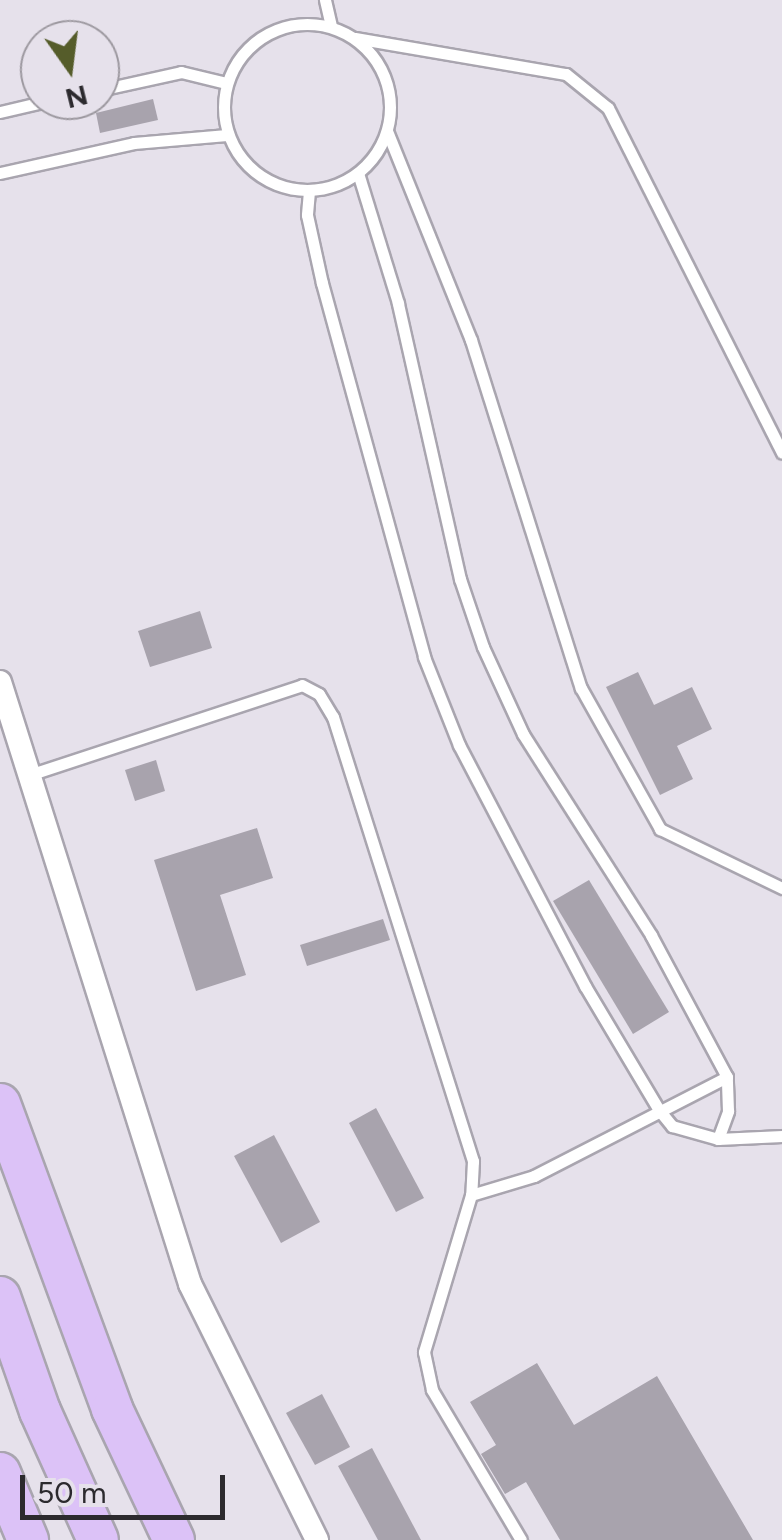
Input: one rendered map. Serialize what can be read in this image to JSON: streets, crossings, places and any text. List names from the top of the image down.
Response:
{
  "scale_bar": "50 m",
  "north": "bottom"
}
